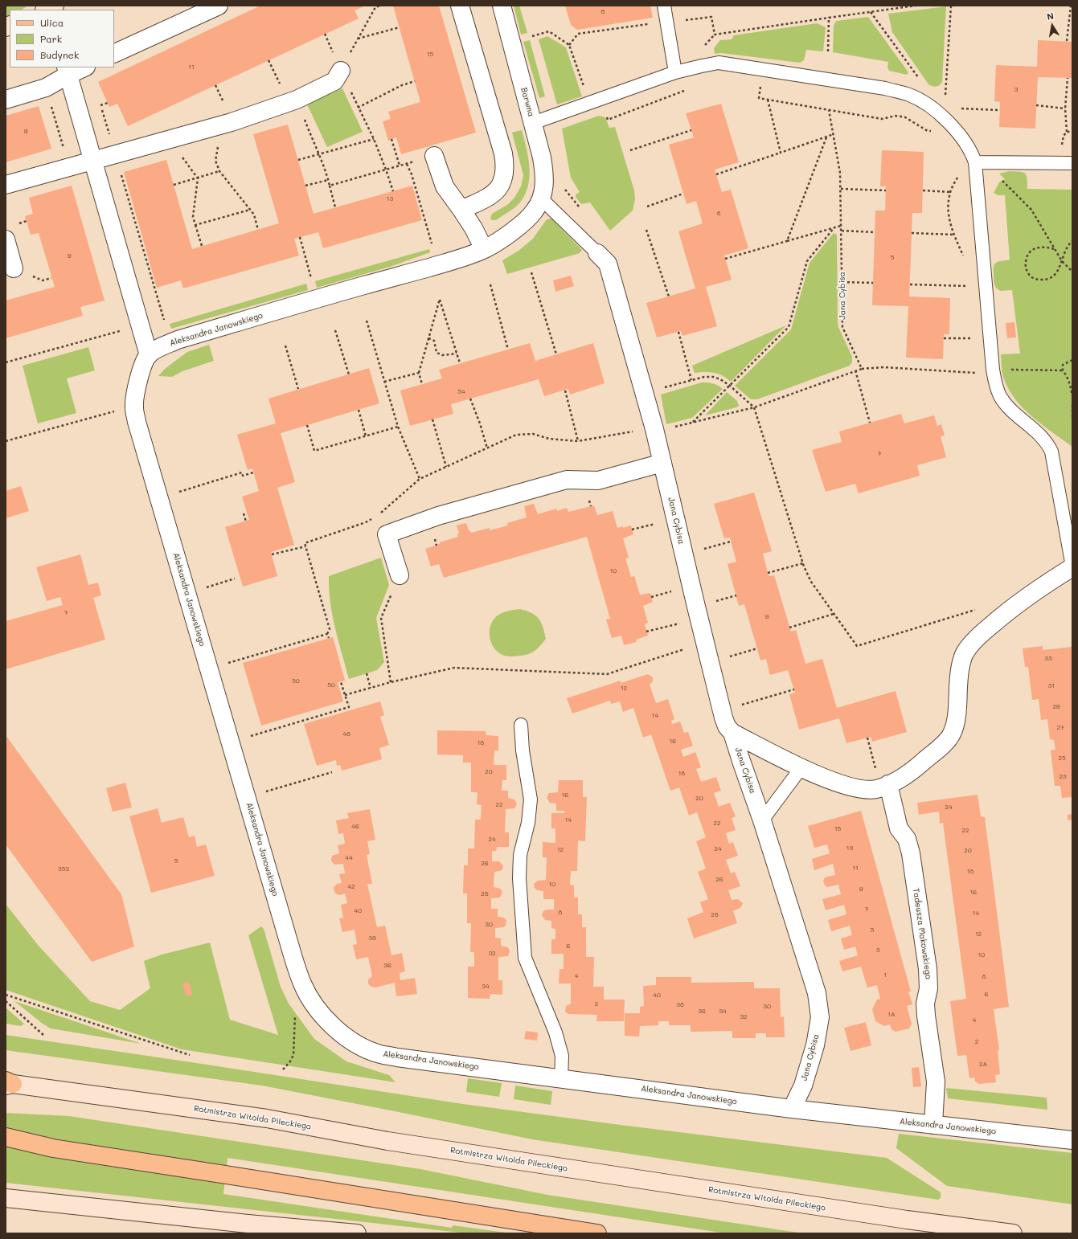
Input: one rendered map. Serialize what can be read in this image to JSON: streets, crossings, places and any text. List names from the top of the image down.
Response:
{
  "streets": {
    "main road": ["Rotmistrza Witolda Pileckiego"],
    "street": [
      "Barwna",
      "Jana Cybisa",
      "Aleksandra Janowskiego",
      "Tadeusza Makowskiego"
    ]
  },
  "crossings": [
    ["Barwna", "Aleksandra Janowskiego"],
    ["Jana Cybisa", "Aleksandra Janowskiego"],
    ["Aleksandra Janowskiego", "Tadeusza Makowskiego"]
  ],
  "house_numbers": [
    "8",
    "15",
    "11",
    "3",
    "9",
    "13",
    "8",
    "9",
    "5",
    "54",
    "7",
    "10",
    "7",
    "9",
    "33",
    "50",
    "50",
    "31",
    "12",
    "29",
    "14",
    "27",
    "48",
    "16",
    "18",
    "25",
    "20",
    "18",
    "23",
    "16",
    "20",
    "22",
    "24",
    "14",
    "22",
    "46",
    "15",
    "22",
    "24",
    "13",
    "24",
    "12",
    "20",
    "44",
    "5",
    "26",
    "11",
    "353",
    "18",
    "26",
    "10",
    "42",
    "9",
    "16",
    "28",
    "7",
    "40",
    "8",
    "14",
    "28",
    "30",
    "5",
    "12",
    "38",
    "6",
    "3",
    "32",
    "10",
    "36",
    "1",
    "4",
    "8",
    "34",
    "6",
    "40",
    "2",
    "38",
    "30",
    "36",
    "34",
    "1A",
    "32",
    "4",
    "2",
    "2A"
  ],
  "legend": ["Ulica", "Park", "Budynek"],
  "north": "top"
}
